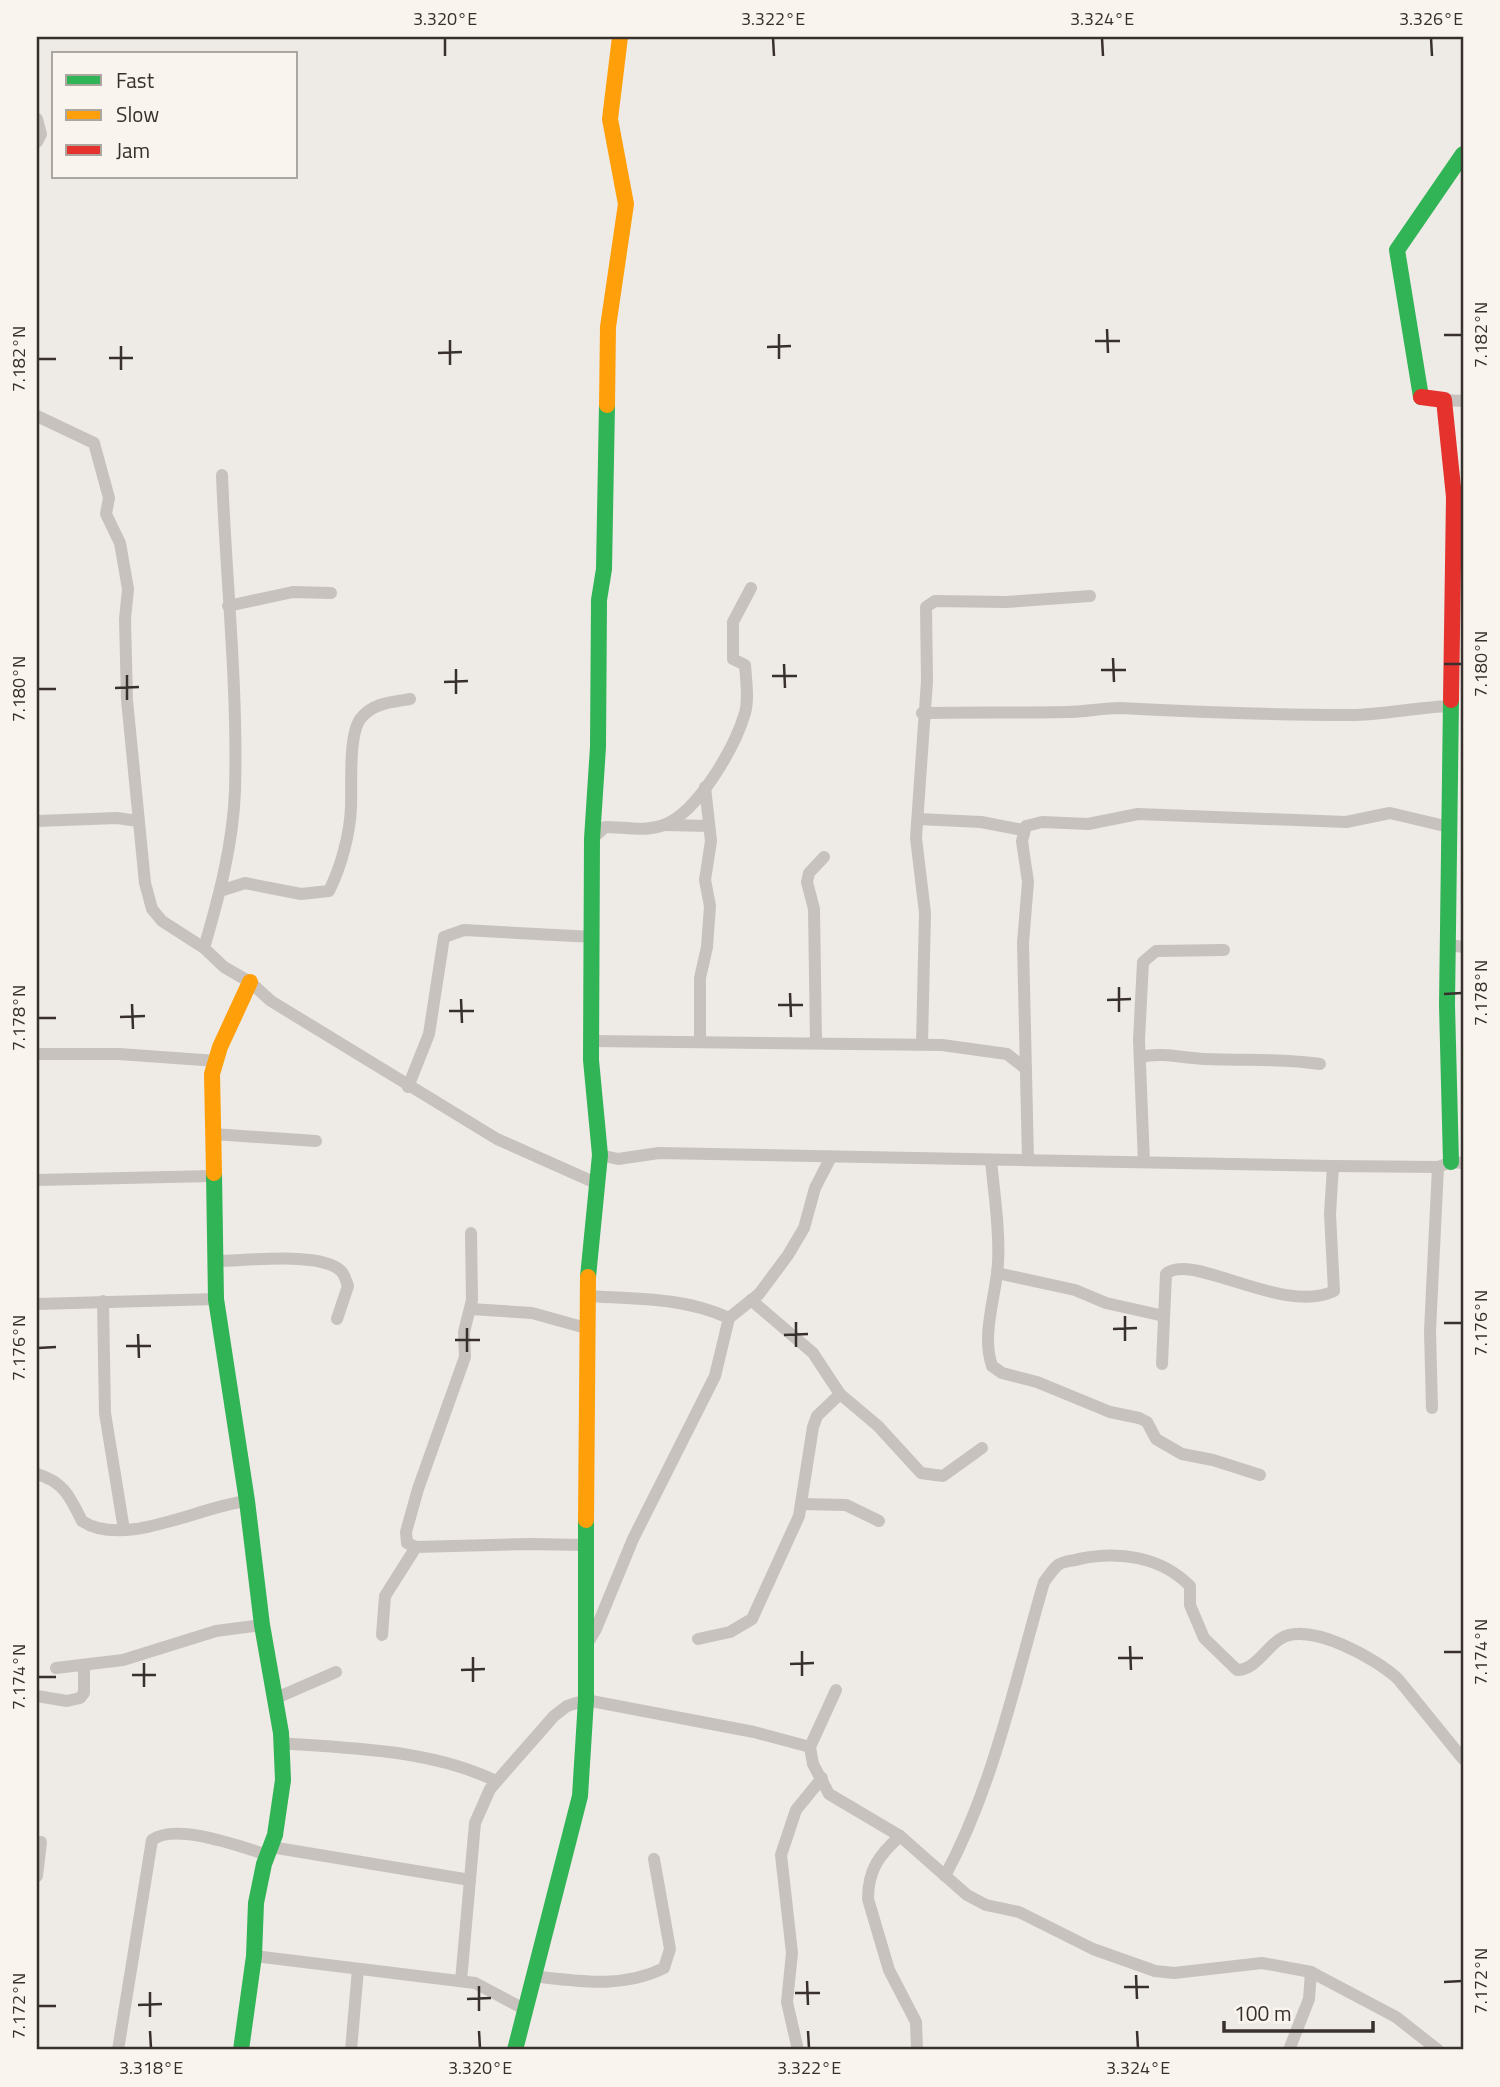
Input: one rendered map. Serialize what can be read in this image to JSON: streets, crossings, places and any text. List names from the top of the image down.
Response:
{
  "legend": ["Fast", "Slow", "Jam"],
  "scale_bar": "100 m",
  "coordinates": [
    "3.320°E",
    "3.322°E",
    "3.324°E",
    "3.326°E",
    "7.182°N",
    "7.180°N",
    "7.178°N",
    "7.176°N",
    "7.174°N",
    "7.172°N",
    "3.318°E"
  ]
}
